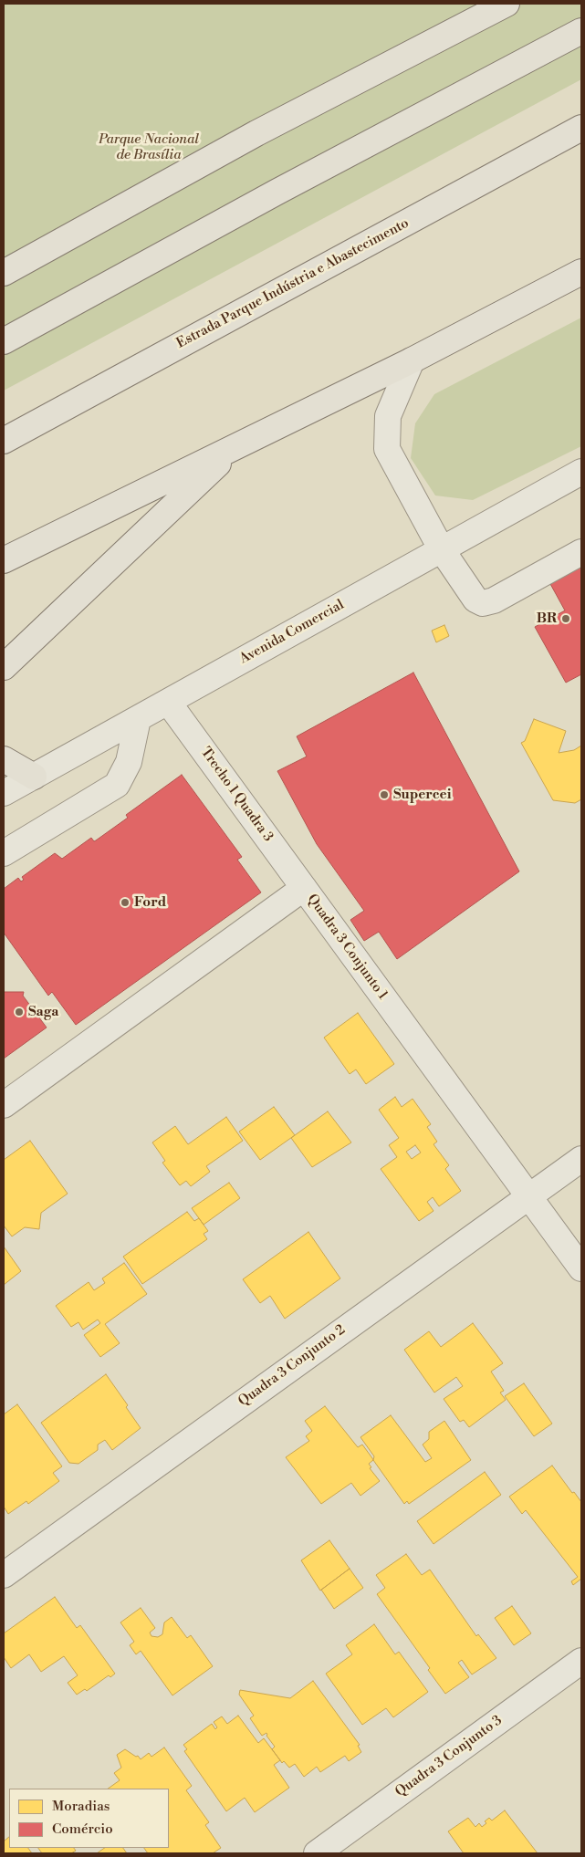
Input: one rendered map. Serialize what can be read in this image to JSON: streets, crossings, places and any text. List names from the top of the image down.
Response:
{
  "streets": {
    "main road": ["Estrada Parque Indústria e Abastecimento"],
    "street": [
      "Avenida Comercial",
      "Trecho 1 Quadra 3",
      "Quadra 3 Conjunto 1",
      "Quadra 3 Conjunto 2",
      "Quadra 3 Conjunto 3"
    ]
  },
  "crossings": [
    ["Avenida Comercial", "Trecho 1 Quadra 3"],
    ["Trecho 1 Quadra 3", "Quadra 3 Conjunto 1"],
    ["Quadra 3 Conjunto 1", "Quadra 3 Conjunto 2"]
  ],
  "parks": ["Parque Nacional de Brasília"],
  "places": [
    "BR",
    "Supercei",
    "Ford",
    "Saga"
  ],
  "legend": ["Moradias", "Comércio"]
}
